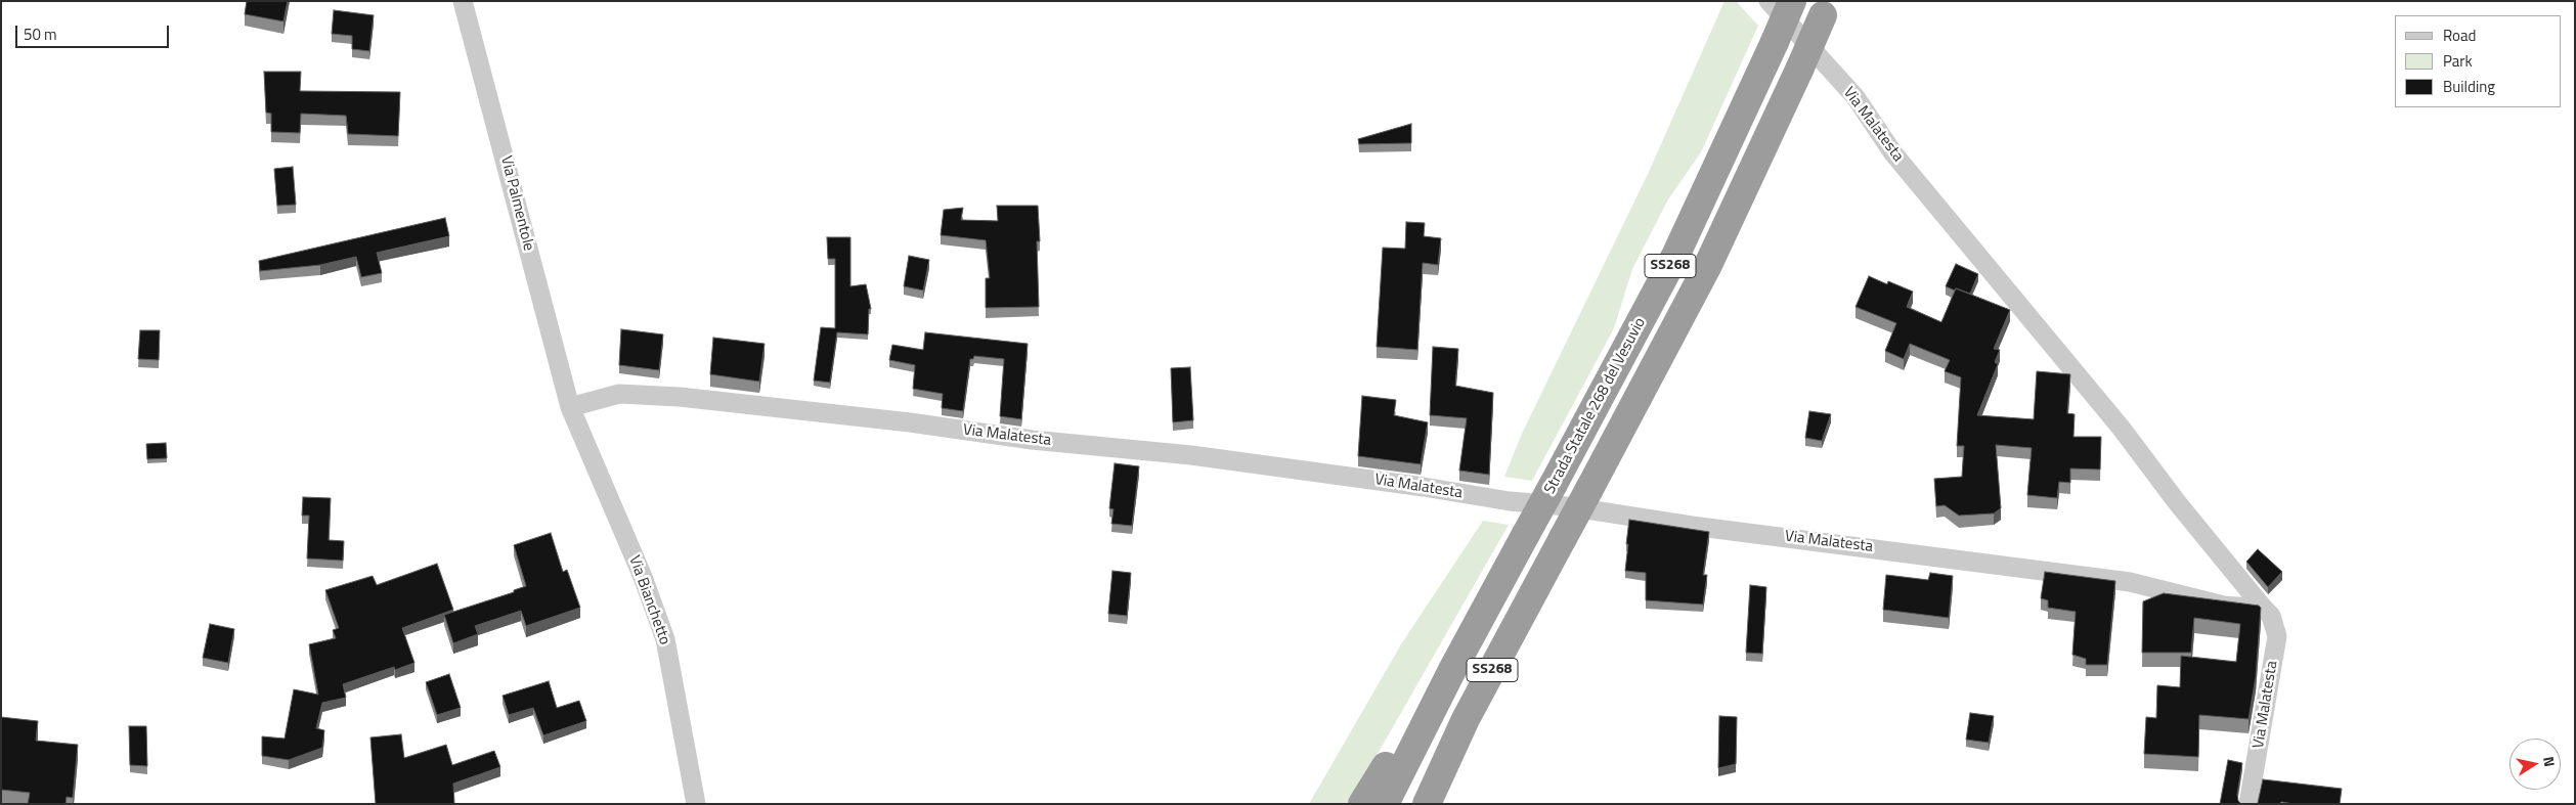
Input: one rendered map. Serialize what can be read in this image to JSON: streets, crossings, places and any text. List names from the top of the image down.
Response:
{
  "streets": {
    "highway": ["SS268", "Strada Statale 268 del Vesuvio"],
    "street": ["Via Malatesta", "Via Palmentole", "Via Bianchetto"]
  },
  "crossings": [
    ["Via Malatesta", "Via Palmentole"],
    ["Via Malatesta", "Via Bianchetto"],
    ["Via Palmentole", "Via Bianchetto"]
  ],
  "legend": ["Road", "Park", "Building"],
  "scale_bar": "50 m",
  "north": "right"
}
